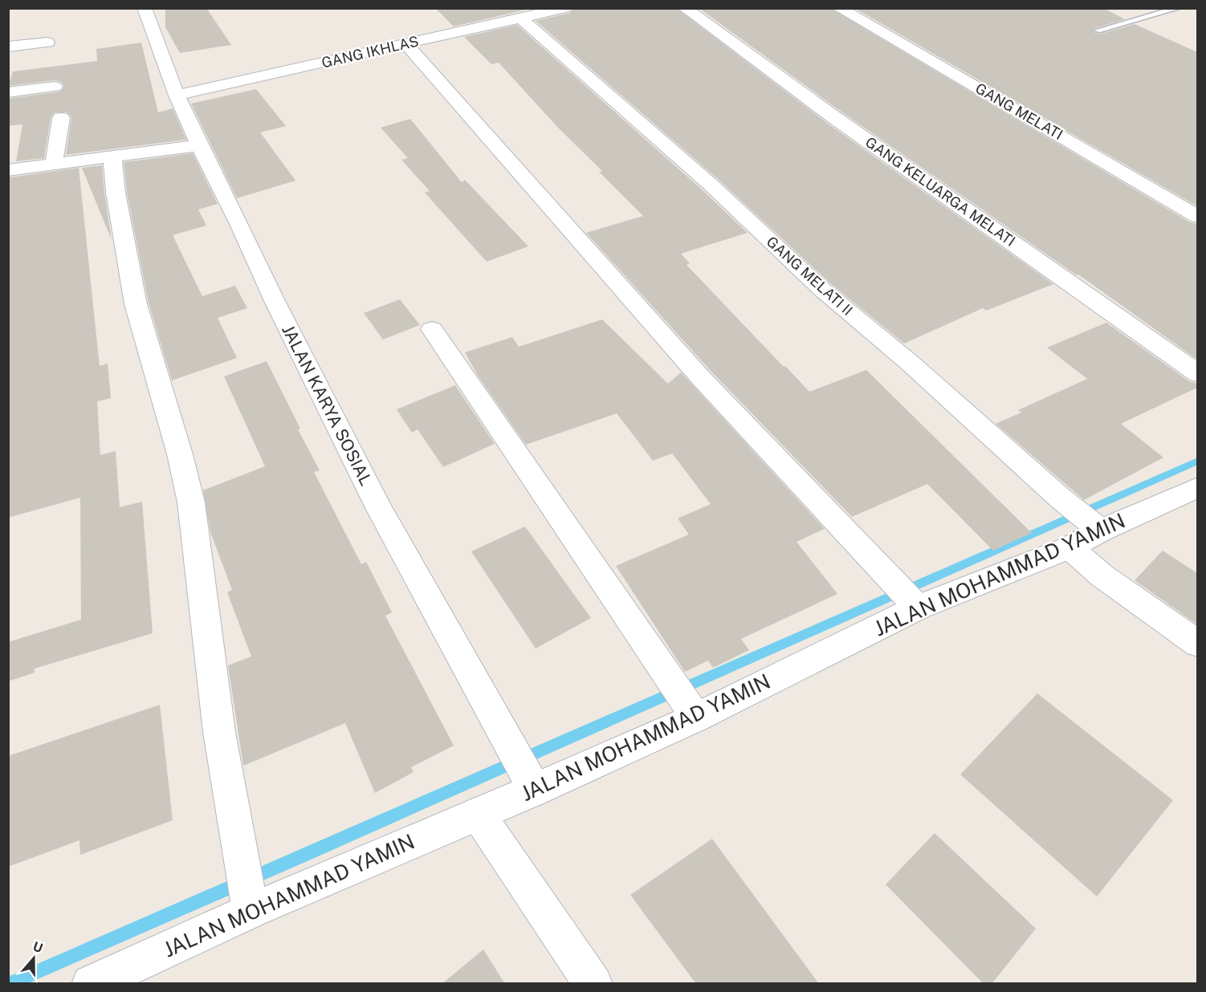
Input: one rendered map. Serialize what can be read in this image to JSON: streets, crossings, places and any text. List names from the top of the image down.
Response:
{
  "streets": {
    "street": [
      "GANG IKHLAS",
      "GANG MELATI",
      "GANG KELUARGA MELATI",
      "GANG MELATI II",
      "JALAN KARYA SOSIAL",
      "JALAN MOHAMMAD YAMIN"
    ]
  },
  "crossings": [
    ["GANG IKHLAS", "GANG MELATI II"],
    ["GANG IKHLAS", "JALAN KARYA SOSIAL"],
    ["GANG MELATI II", "JALAN MOHAMMAD YAMIN"],
    ["JALAN KARYA SOSIAL", "JALAN MOHAMMAD YAMIN"]
  ],
  "north": "top"
}
